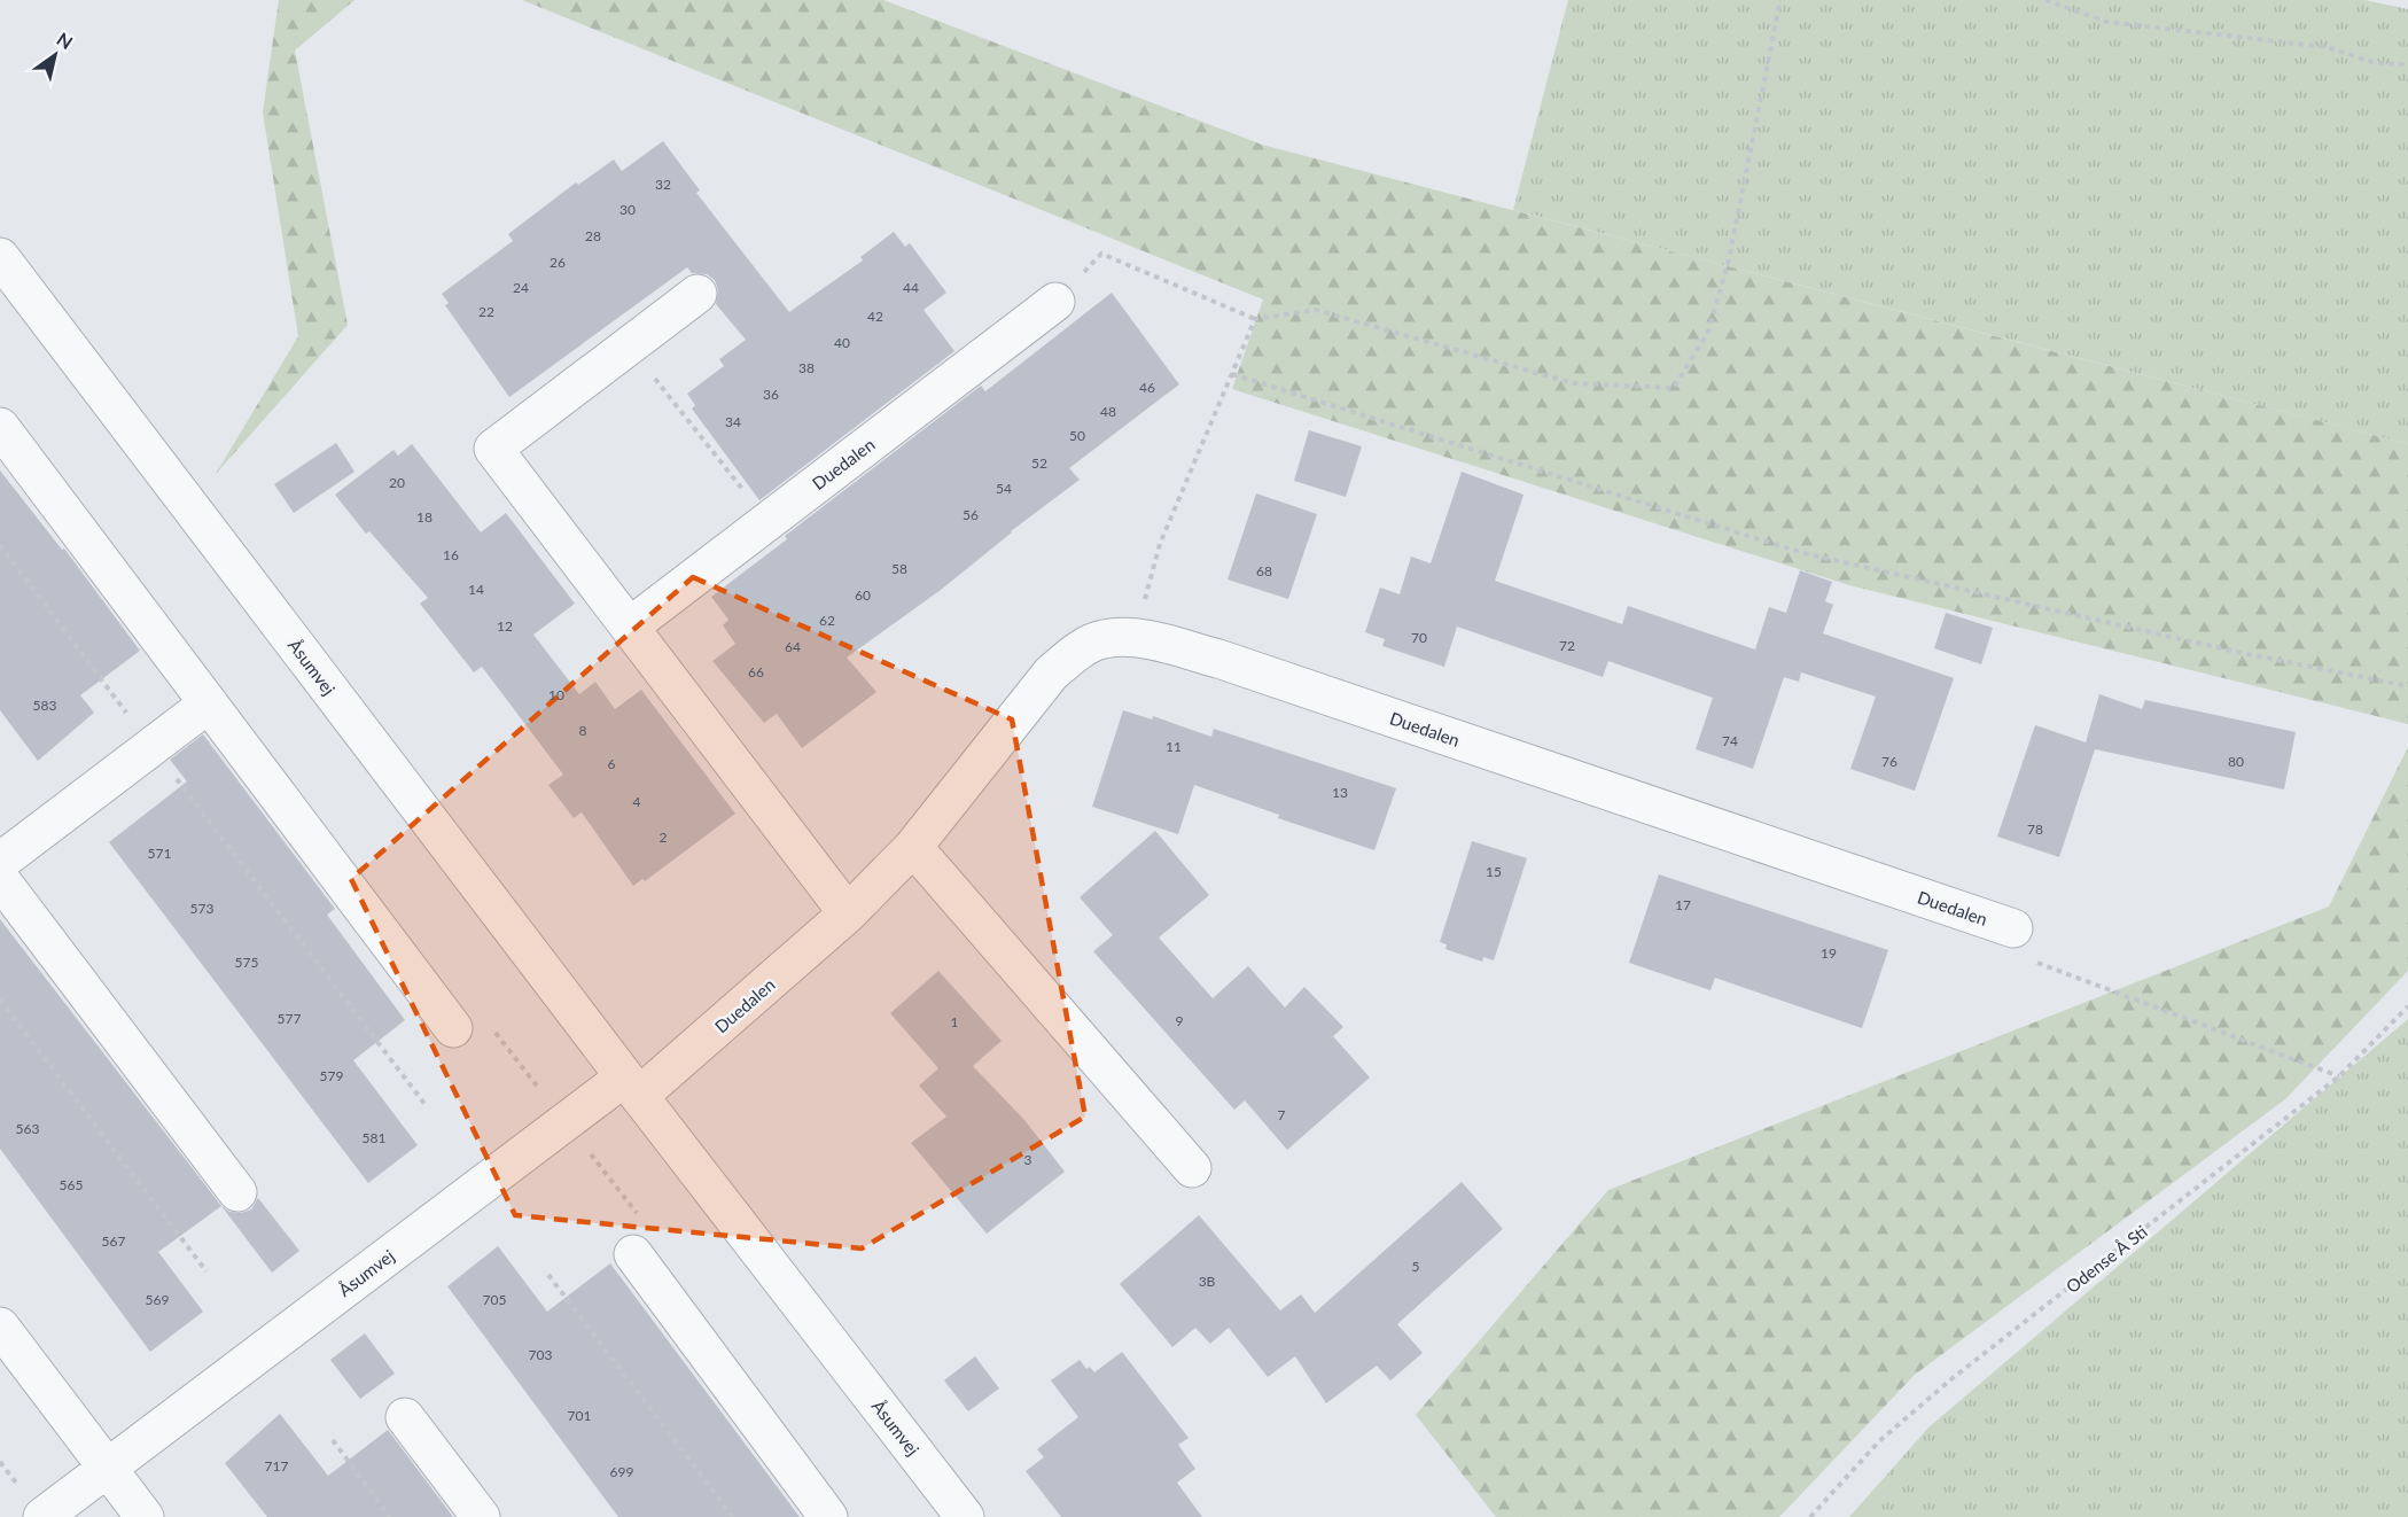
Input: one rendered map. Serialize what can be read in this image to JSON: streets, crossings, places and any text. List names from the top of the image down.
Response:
{
  "streets": {
    "street": ["Duedalen", "Åsumvej"],
    "path": ["Odense Å Sti"]
  },
  "crossings": [
    ["Duedalen", "Åsumvej"]
  ],
  "house_numbers": [
    "32",
    "30",
    "28",
    "26",
    "24",
    "44",
    "22",
    "42",
    "40",
    "38",
    "46",
    "36",
    "48",
    "34",
    "50",
    "52",
    "20",
    "54",
    "56",
    "18",
    "16",
    "58",
    "68",
    "14",
    "60",
    "62",
    "12",
    "70",
    "72",
    "64",
    "66",
    "10",
    "583",
    "8",
    "74",
    "11",
    "76",
    "80",
    "6",
    "13",
    "4",
    "78",
    "2",
    "571",
    "15",
    "17",
    "573",
    "19",
    "575",
    "577",
    "9",
    "1",
    "579",
    "7",
    "563",
    "581",
    "3",
    "565",
    "567",
    "5",
    "3B",
    "569",
    "705",
    "703",
    "701",
    "717",
    "699"
  ],
  "north": "top right"
}
